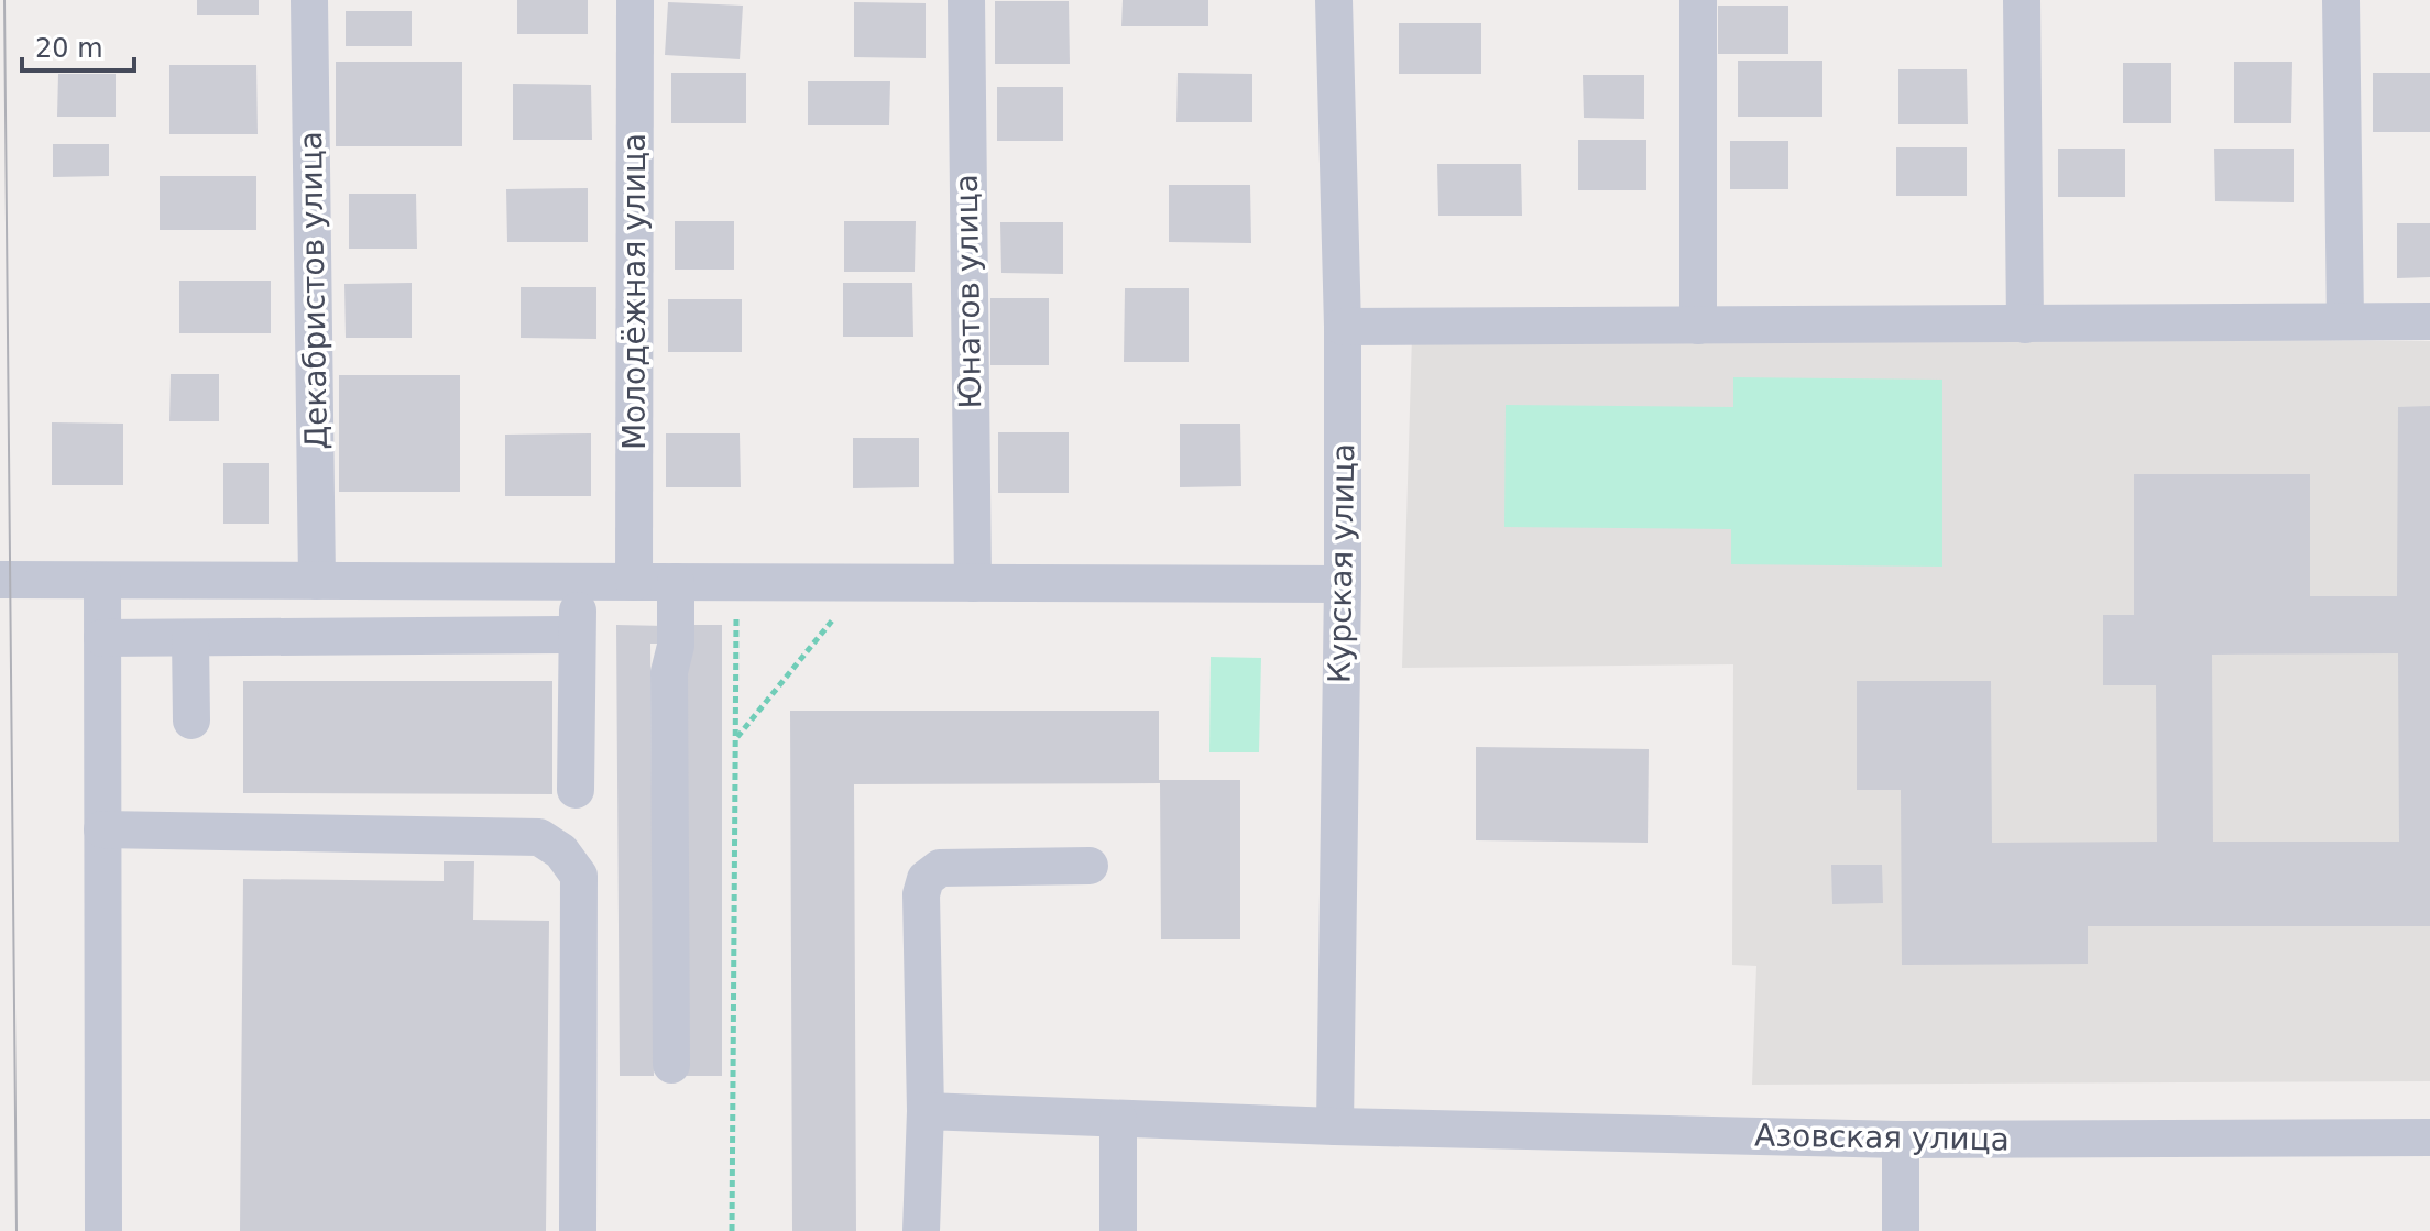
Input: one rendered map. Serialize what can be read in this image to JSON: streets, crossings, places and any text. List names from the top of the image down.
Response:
{
  "streets": {
    "street": [
      "Декабристов улица",
      "Молодёжная улица",
      "Юнатов улица",
      "Курская улица",
      "Азовская улица"
    ]
  },
  "crossings": [
    ["Курская улица", "Азовская улица"]
  ],
  "scale_bar": "20 m"
}
